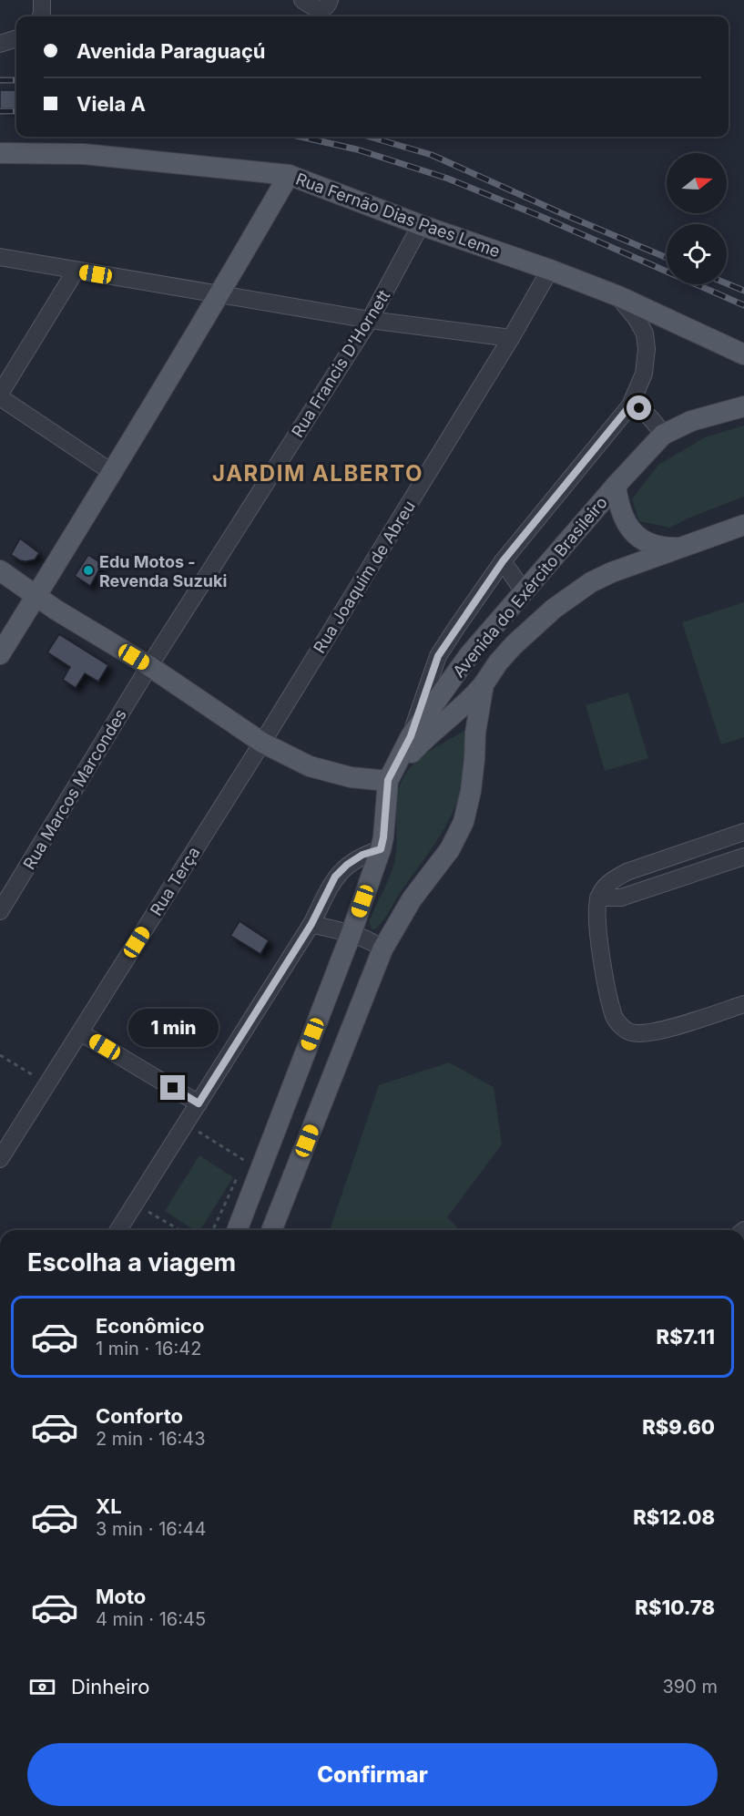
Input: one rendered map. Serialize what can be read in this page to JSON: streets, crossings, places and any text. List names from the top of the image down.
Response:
{
  "streets": {
    "main road": ["Rua Fernão Dias Paes Leme", "Avenida do Exército Brasileiro"],
    "street": [
      "Rua Francis D'Hornett",
      "Rua Joaquim de Abreu",
      "Rua Marcos Marcondes",
      "Rua Terça"
    ]
  },
  "crossings": [
    ["Rua Fernão Dias Paes Leme", "Rua Francis D'Hornett"],
    ["Rua Fernão Dias Paes Leme", "Rua Joaquim de Abreu"],
    ["Rua Francis D'Hornett", "Rua Marcos Marcondes"],
    ["Rua Joaquim de Abreu", "Rua Terça"]
  ],
  "districts": ["JARDIM ALBERTO"],
  "places": ["Edu Motos - Revenda Suzuki"],
  "north": "right",
  "page": {
    "banner": ["Avenida Paraguaçú", "Viela A"],
    "bubble": "1 min",
    "heading": "Escolha a viagem",
    "list": [
      {
        "name": "Econômico",
        "note": "1 min · 16:42",
        "value": "R$7.11"
      },
      {
        "name": "Conforto",
        "note": "2 min · 16:43",
        "value": "R$9.60"
      },
      {
        "name": "XL",
        "note": "3 min · 16:44",
        "value": "R$12.08"
      },
      {
        "name": "Moto",
        "note": "4 min · 16:45",
        "value": "R$10.78"
      }
    ],
    "pay": ["Dinheiro", "390 m"],
    "buttons": "Confirmar"
  }
}
